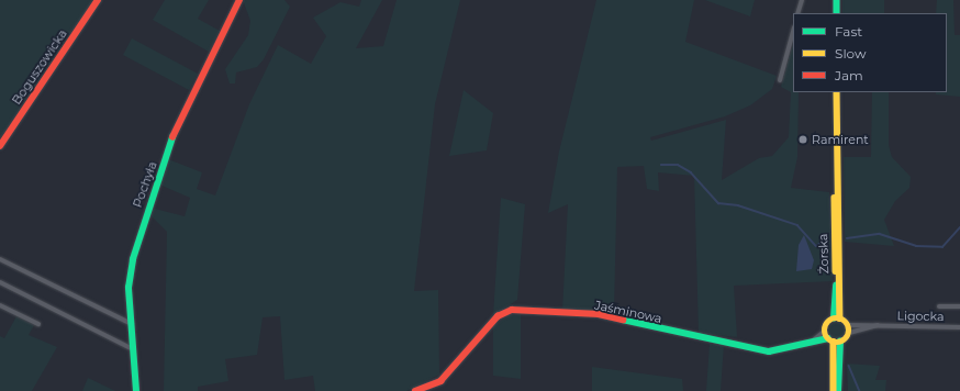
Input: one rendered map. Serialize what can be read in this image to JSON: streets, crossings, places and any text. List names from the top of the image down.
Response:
{
  "streets": {
    "street": [
      "Boguszowicka",
      "Pochyła",
      "Żorska",
      "Jaśminowa",
      "Ligocka"
    ]
  },
  "crossings": [
    ["Żorska", "Jaśminowa"],
    ["Żorska", "Ligocka"],
    ["Jaśminowa", "Ligocka"]
  ],
  "places": ["Ramirent"],
  "legend": ["Fast", "Slow", "Jam"]
}
